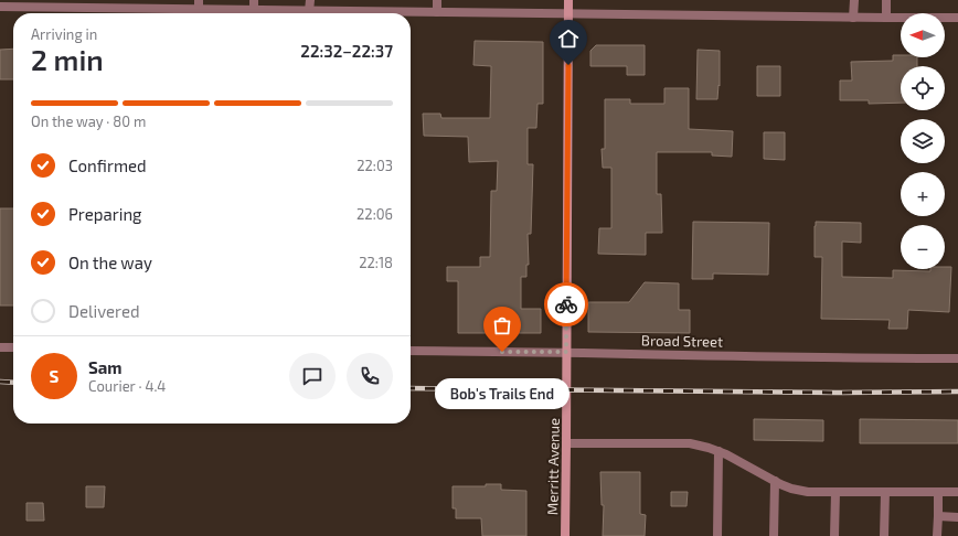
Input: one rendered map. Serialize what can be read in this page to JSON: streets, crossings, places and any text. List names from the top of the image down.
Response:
{
  "streets": {
    "street": ["Broad Street", "Merritt Avenue"]
  },
  "crossings": [
    ["Broad Street", "Merritt Avenue"]
  ],
  "places": ["Bob's Trails End"],
  "north": "left",
  "page": {
    "map_buttons": ["+", "−"],
    "heading": ["2 min", "Arriving in", "22:32–22:37"],
    "panel": ["Sam", "Courier · 4.4"],
    "bar": "On the way · 80 m",
    "list": [
      ["Confirmed", "22:03"],
      ["Preparing", "22:06"],
      ["On the way", "22:18"],
      "Delivered"
    ],
    "round": "S",
    "bubble": "Bob's Trails End"
  }
}
